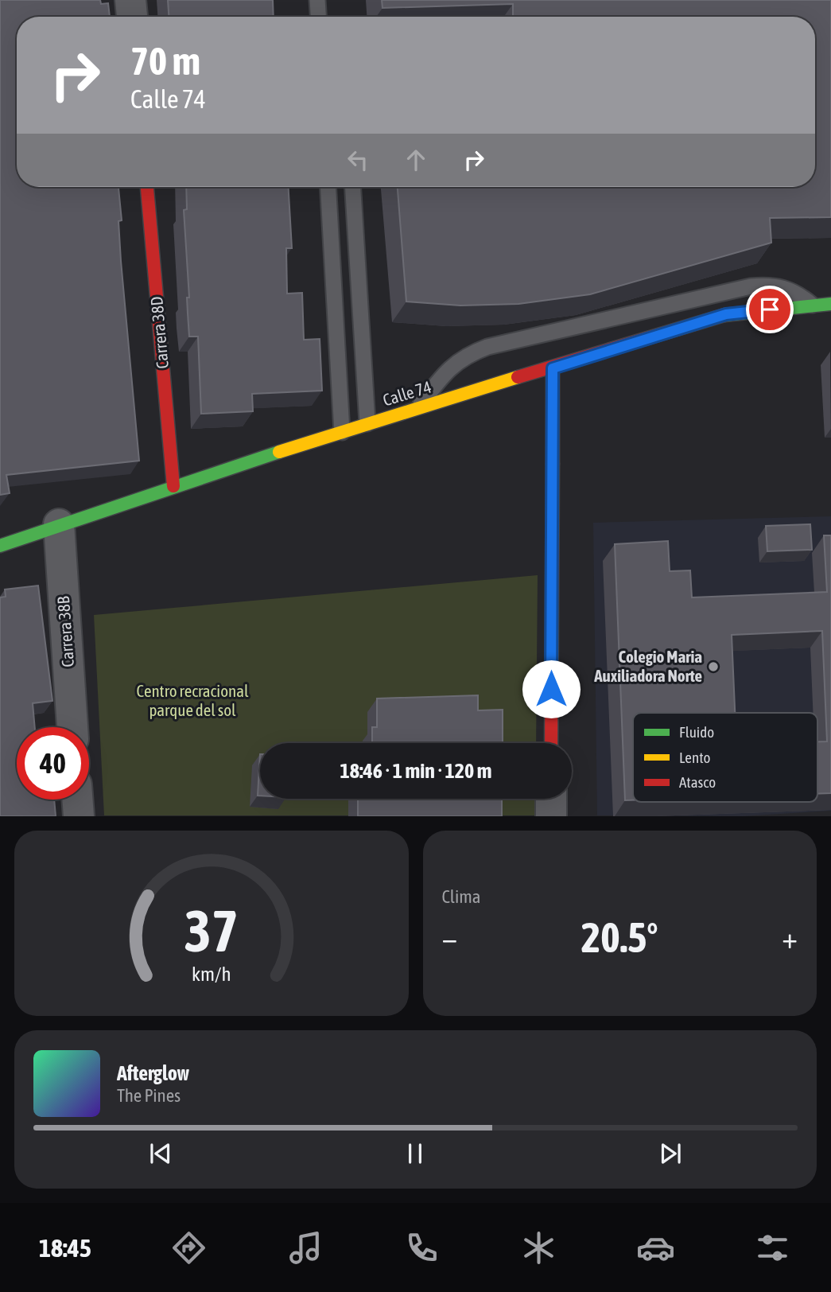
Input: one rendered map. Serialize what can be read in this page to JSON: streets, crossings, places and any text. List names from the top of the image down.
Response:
{
  "streets": {
    "street": ["Carrera 38D", "Calle 74", "Carrera 38B"]
  },
  "crossings": [
    ["Carrera 38D", "Calle 74"],
    ["Calle 74", "Carrera 38B"]
  ],
  "parks": ["Centro recracional parque del sol"],
  "places": ["Colegio Maria Auxiliadora Norte"],
  "legend": ["Fluido", "Lento", "Atasco"],
  "page": {
    "turn": ["70 m", "Calle 74"],
    "limit": "40",
    "trip": "18:46 · 1 min · 120 m",
    "tile": "Clima",
    "heat": ["−", "20.5°", "+"],
    "song": ["Afterglow", "The Pines"],
    "tabs": "18:45",
    "gauge": ["37", "km/h"]
  }
}
